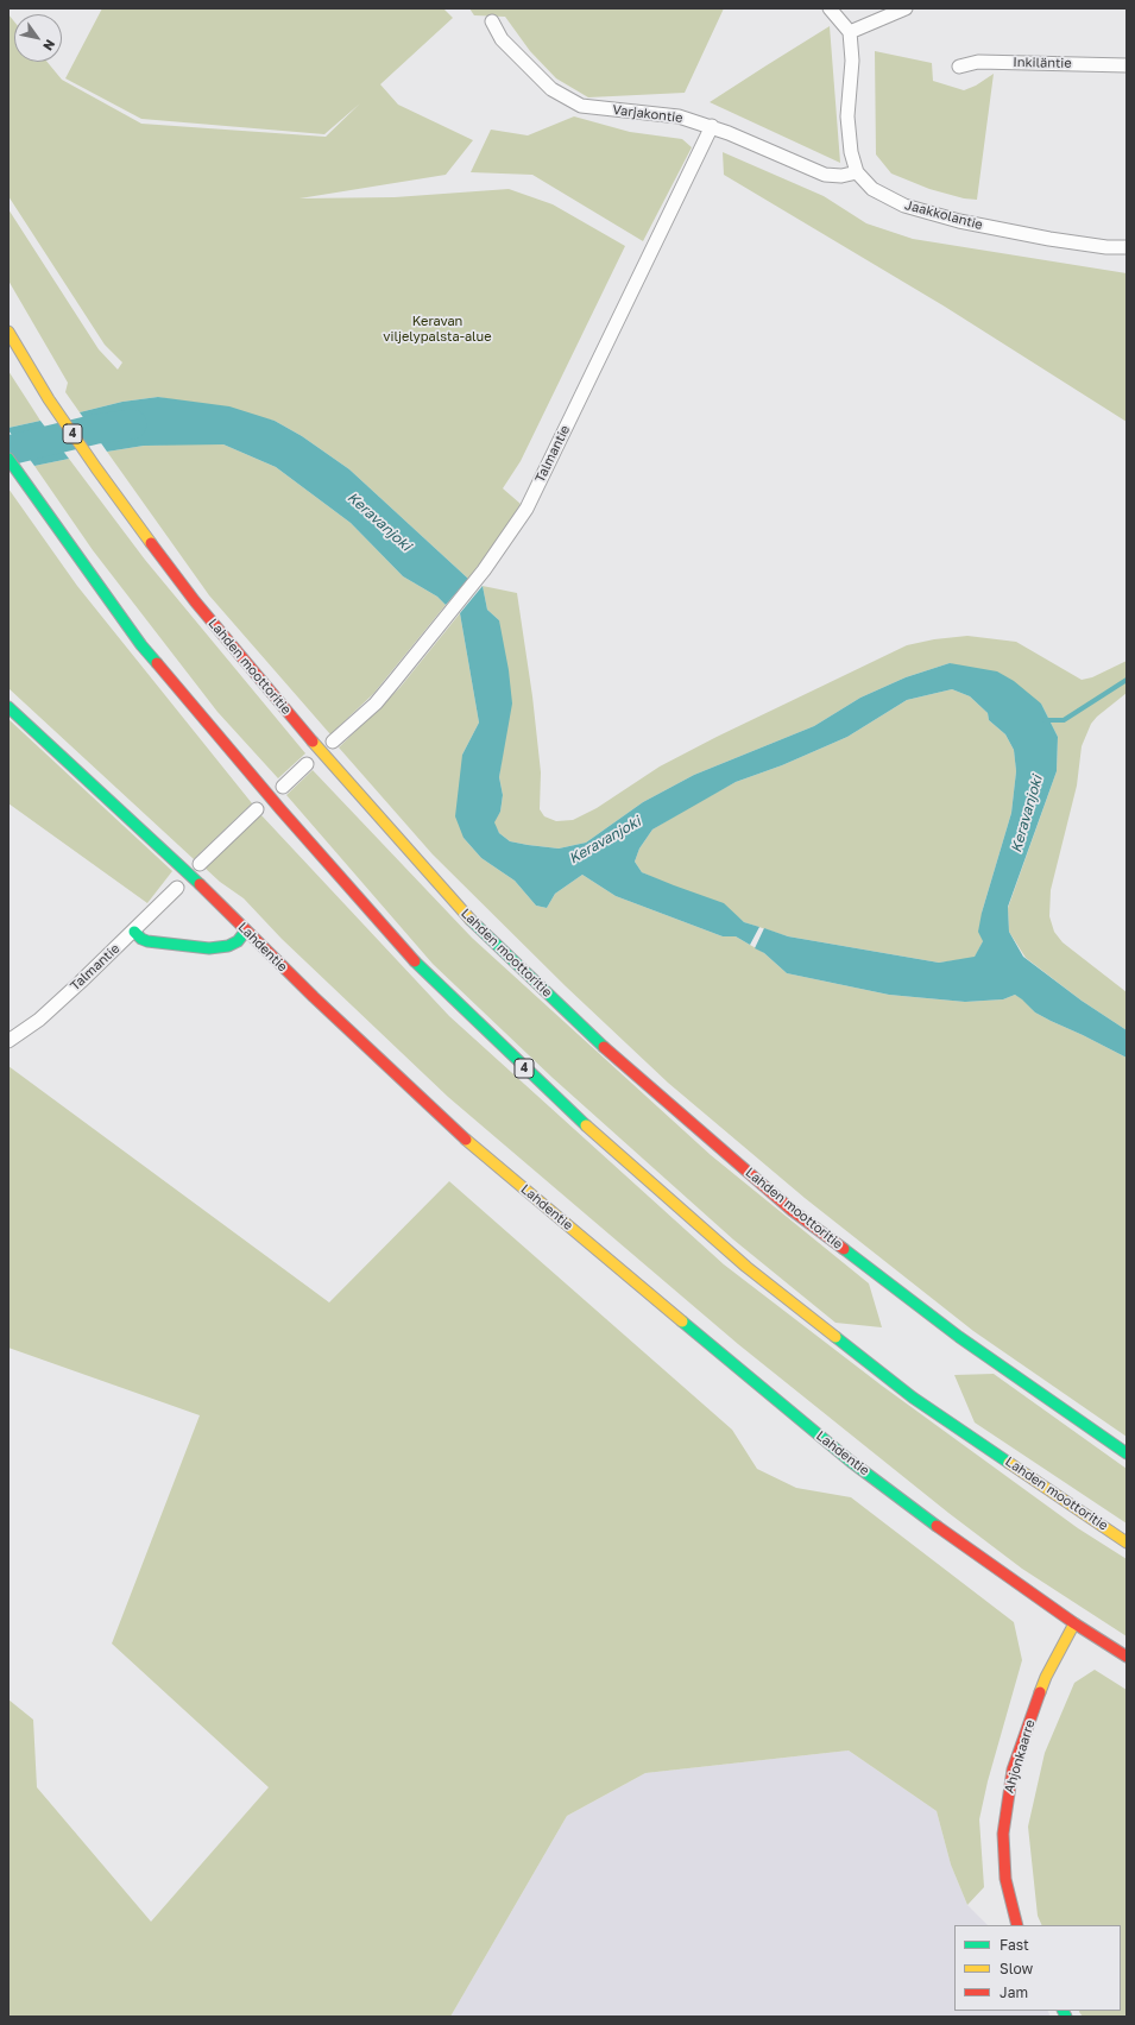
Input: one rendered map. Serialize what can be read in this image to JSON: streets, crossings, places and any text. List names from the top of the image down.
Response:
{
  "streets": {
    "main road": [
      "4",
      "Lahden moottoritie",
      "Lahdentie",
      "Ahjonkaarre"
    ],
    "street": [
      "Inkiläntie",
      "Varjakontie",
      "Jaakkolantie",
      "Talmantie"
    ]
  },
  "crossings": [
    ["Varjakontie", "Jaakkolantie"],
    ["Varjakontie", "Talmantie"],
    ["Lahdentie", "Ahjonkaarre"]
  ],
  "water": ["Keravanjoki"],
  "parks": ["Keravan viljelypalsta-alue"],
  "legend": ["Fast", "Slow", "Jam"],
  "north": "bottom right"
}
